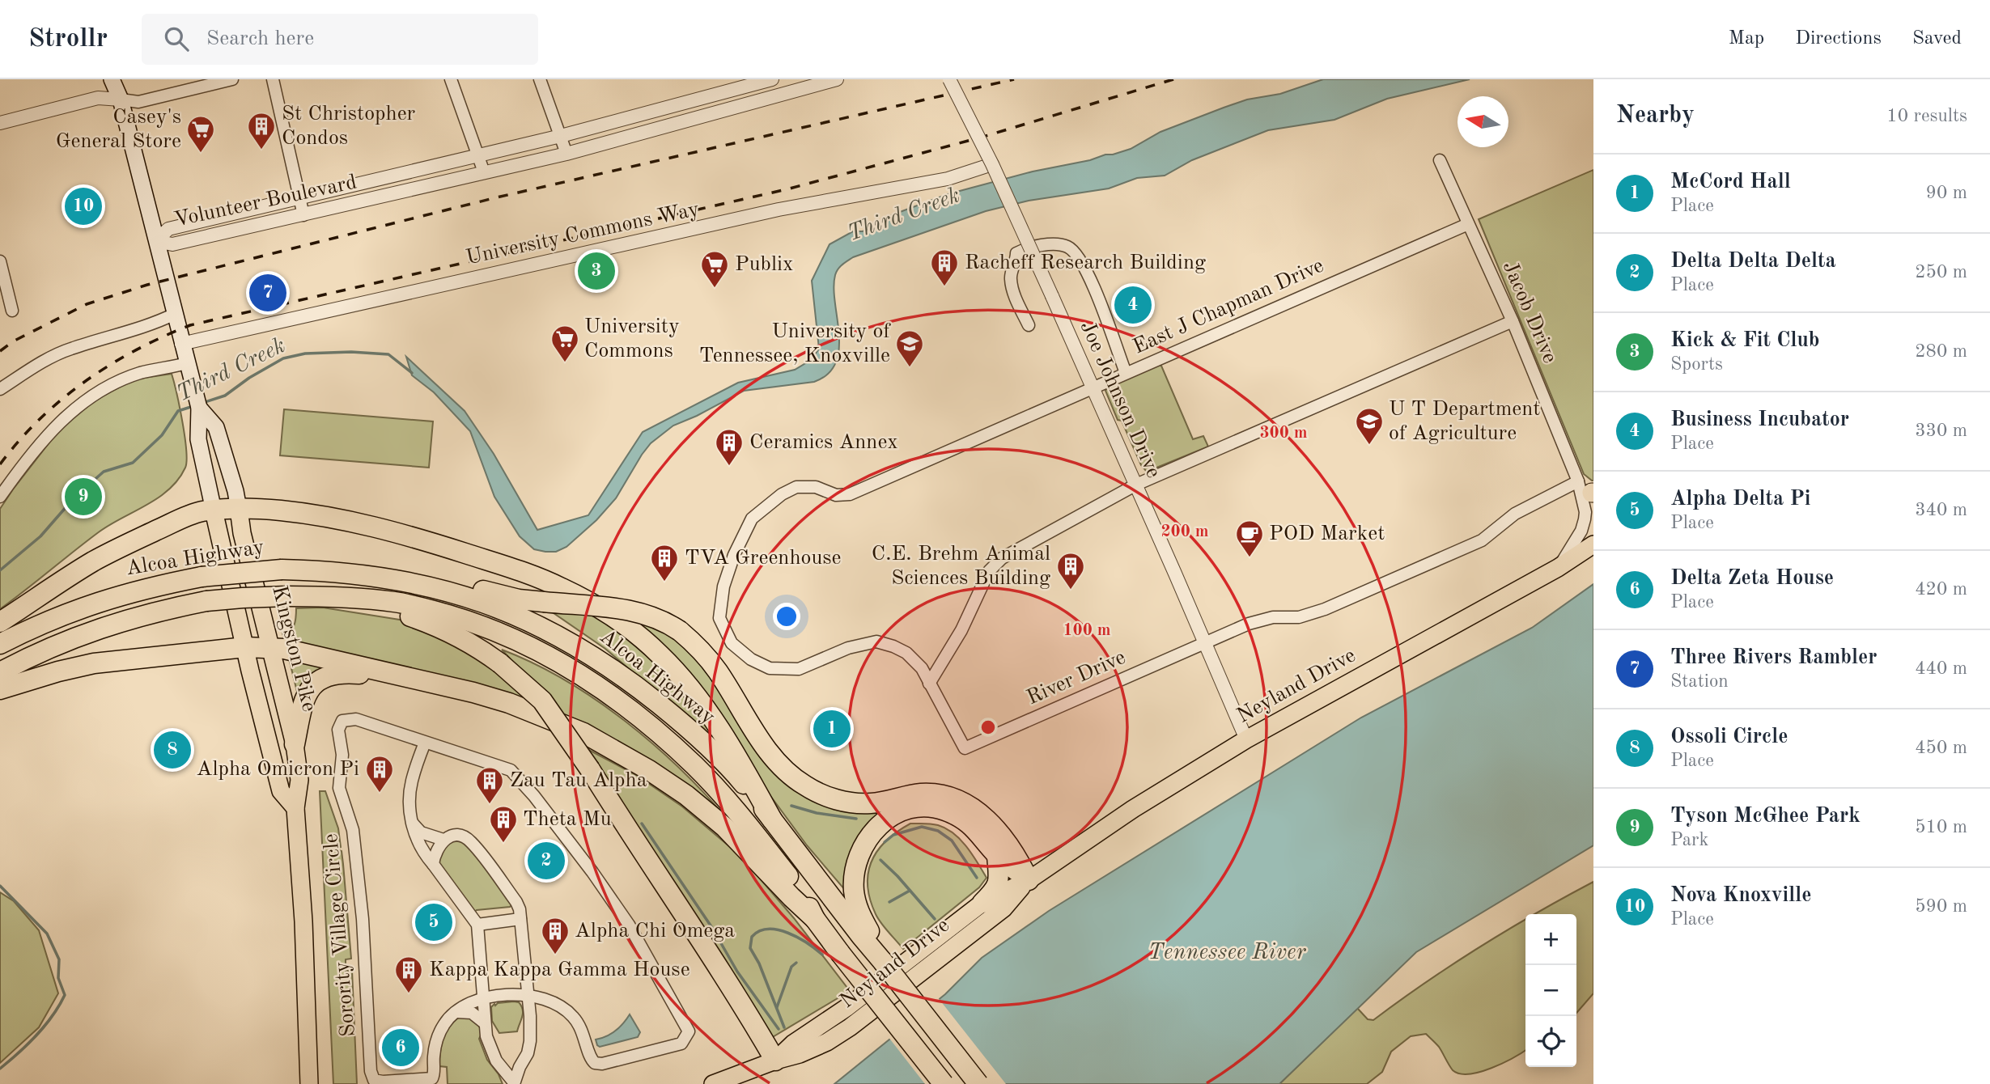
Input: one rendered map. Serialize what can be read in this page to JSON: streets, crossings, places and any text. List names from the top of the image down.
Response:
{
  "streets": {
    "highway": ["Alcoa Highway"],
    "main road": ["Kingston Pike", "Neyland Drive"],
    "street": [
      "Volunteer Boulevard",
      "University Commons Way",
      "East J Chapman Drive",
      "Jacob Drive",
      "Joe Johnson Drive",
      "River Drive",
      "Sorority Village Circle"
    ]
  },
  "crossings": [
    ["Volunteer Boulevard", "Kingston Pike"],
    ["University Commons Way", "Joe Johnson Drive"],
    ["University Commons Way", "Kingston Pike"],
    ["East J Chapman Drive", "Jacob Drive"],
    ["East J Chapman Drive", "Joe Johnson Drive"],
    ["East J Chapman Drive", "River Drive"],
    ["Jacob Drive", "River Drive"],
    ["Jacob Drive", "Neyland Drive"],
    ["Joe Johnson Drive", "River Drive"],
    ["Joe Johnson Drive", "Neyland Drive"]
  ],
  "water": ["Third Creek", "Tennessee River"],
  "places": {
    "building": [
      "St Christopher Condos",
      "Racheff Research Building",
      "Ceramics Annex",
      "TVA Greenhouse",
      "C.E. Brehm Animal Sciences Building",
      "Alpha Omicron Pi",
      "Zau Tau Alpha",
      "Theta Mu",
      "Alpha Chi Omega",
      "Kappa Kappa Gamma House"
    ],
    "supermarket": ["Casey's General Store", "Publix", "University Commons"],
    "school or university": ["University of Tennessee, Knoxville", "U T Department of Agriculture"],
    "cafe": ["POD Market"]
  },
  "north": "left",
  "page": {
    "header": "Strollr",
    "search": "Search here",
    "nav": ["Map", "Directions", "Saved"],
    "heading": ["Nearby", "10 results"],
    "list": [
      {
        "mark": "1",
        "name": "McCord Hall",
        "note": "Place",
        "value": "90 m"
      },
      {
        "mark": "2",
        "name": "Delta Delta Delta",
        "note": "Place",
        "value": "250 m"
      },
      {
        "mark": "3",
        "name": "Kick & Fit Club",
        "note": "Sports",
        "value": "280 m"
      },
      {
        "mark": "4",
        "name": "Business Incubator",
        "note": "Place",
        "value": "330 m"
      },
      {
        "mark": "5",
        "name": "Alpha Delta Pi",
        "note": "Place",
        "value": "340 m"
      },
      {
        "mark": "6",
        "name": "Delta Zeta House",
        "note": "Place",
        "value": "420 m"
      },
      {
        "mark": "7",
        "name": "Three Rivers Rambler",
        "note": "Station",
        "value": "440 m"
      },
      {
        "mark": "8",
        "name": "Ossoli Circle",
        "note": "Place",
        "value": "450 m"
      },
      {
        "mark": "9",
        "name": "Tyson McGhee Park",
        "note": "Park",
        "value": "510 m"
      },
      {
        "mark": "10",
        "name": "Nova Knoxville",
        "note": "Place",
        "value": "590 m"
      }
    ],
    "pins": [
      "10",
      "3",
      "7",
      "4",
      "9",
      "1",
      "8",
      "2",
      "5",
      "6"
    ],
    "map_buttons": ["+", "−"]
  },
  "rings": ["300 m", "200 m", "100 m"]
}
